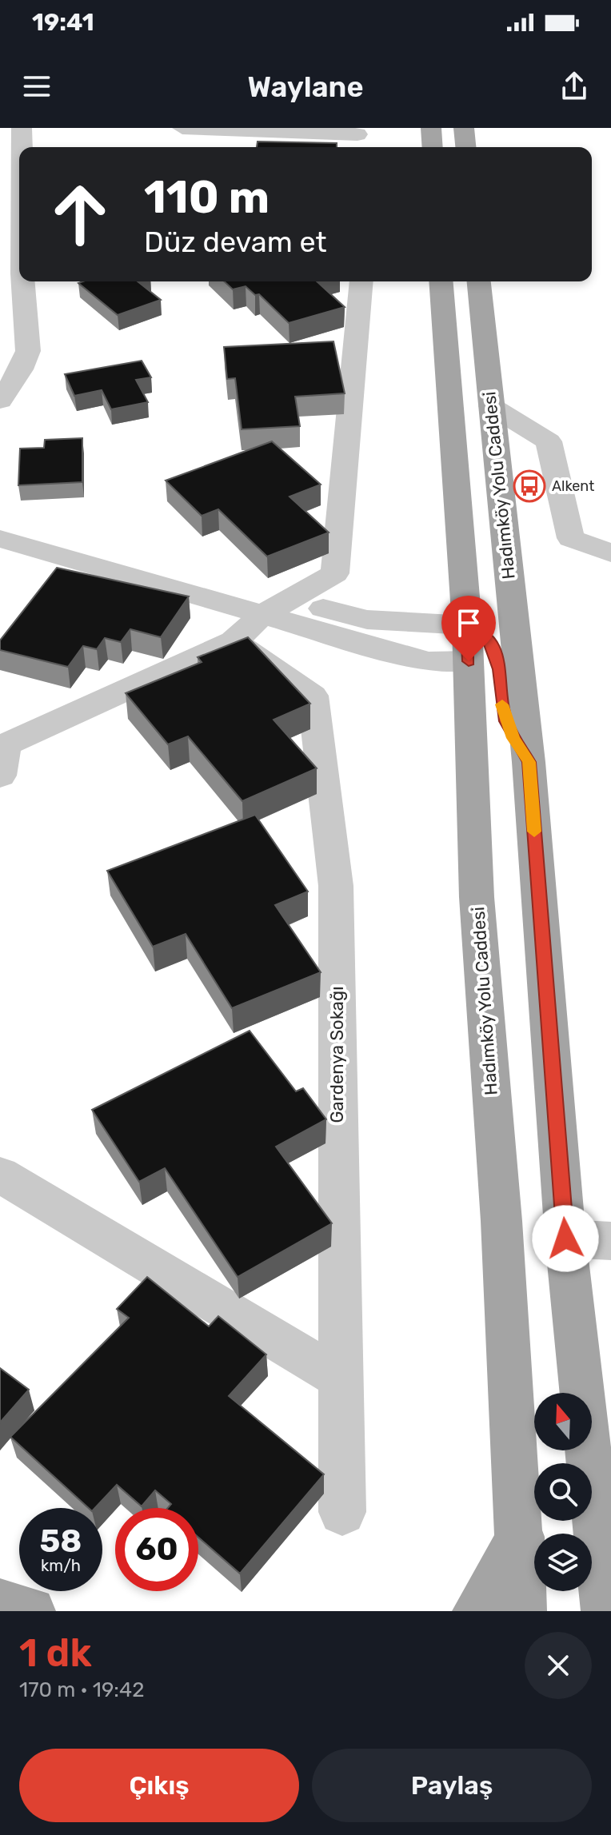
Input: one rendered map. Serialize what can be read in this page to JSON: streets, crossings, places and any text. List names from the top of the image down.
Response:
{
  "streets": {
    "main road": ["Hadımköy Yolu Caddesi"],
    "street": ["Gardenya Sokağı"]
  },
  "places": {
    "bus stop": ["Alkent"]
  },
  "north": "top",
  "page": {
    "status": "19:41",
    "header": "Waylane",
    "turn": ["110 m", "Düz devam et"],
    "speed": "58 km/h",
    "limit": "60",
    "heading": ["1 dk", "170 m · 19:42"],
    "buttons": ["Çıkış", "Paylaş"]
  }
}
